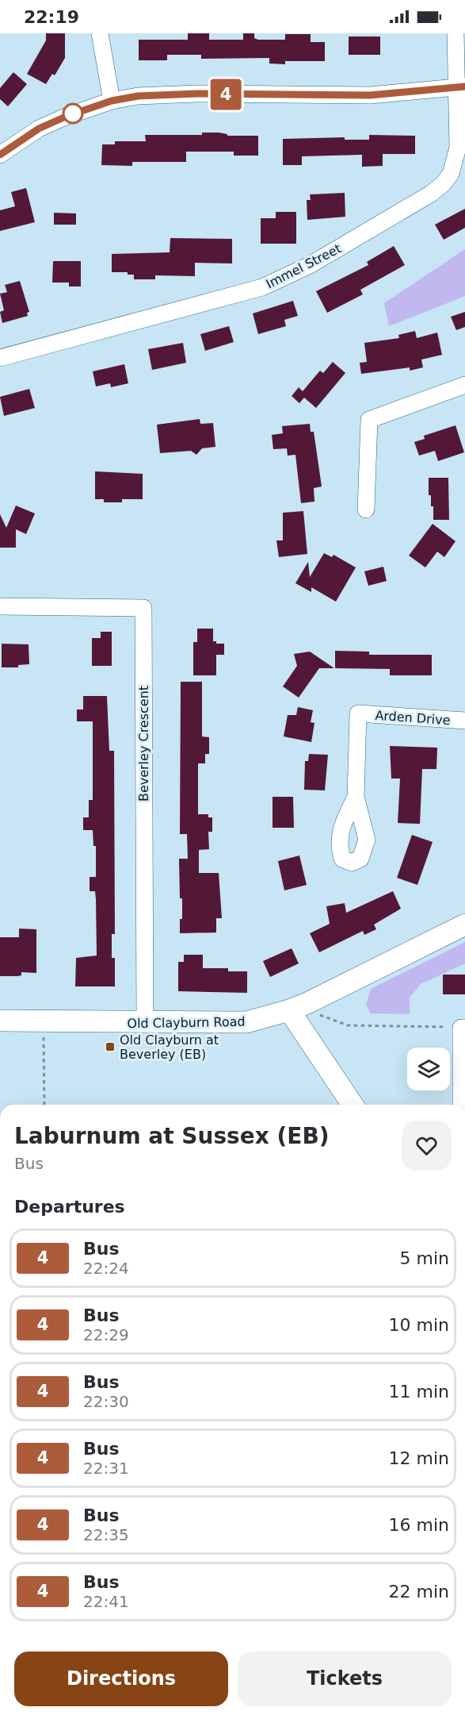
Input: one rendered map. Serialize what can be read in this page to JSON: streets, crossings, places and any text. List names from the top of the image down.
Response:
{
  "streets": {
    "main road": ["Old Clayburn Road"],
    "street": ["Immel Street", "Arden Drive", "Beverley Crescent"]
  },
  "crossings": [
    ["Beverley Crescent", "Old Clayburn Road"]
  ],
  "places": {
    "transit": ["Old Clayburn at Beverley (EB)"]
  },
  "lines": ["bus line 4"],
  "page": {
    "status": "22:19",
    "on_map": "4",
    "heading": [
      ["Laburnum at Sussex (EB)", "Bus"],
      "Departures"
    ],
    "list": [
      {
        "mark": "4",
        "name": "Bus",
        "note": "22:24",
        "value": "5 min"
      },
      {
        "mark": "4",
        "name": "Bus",
        "note": "22:29",
        "value": "10 min"
      },
      {
        "mark": "4",
        "name": "Bus",
        "note": "22:30",
        "value": "11 min"
      },
      {
        "mark": "4",
        "name": "Bus",
        "note": "22:31",
        "value": "12 min"
      },
      {
        "mark": "4",
        "name": "Bus",
        "note": "22:35",
        "value": "16 min"
      },
      {
        "mark": "4",
        "name": "Bus",
        "note": "22:41",
        "value": "22 min"
      }
    ],
    "buttons": ["Directions", "Tickets"]
  }
}
